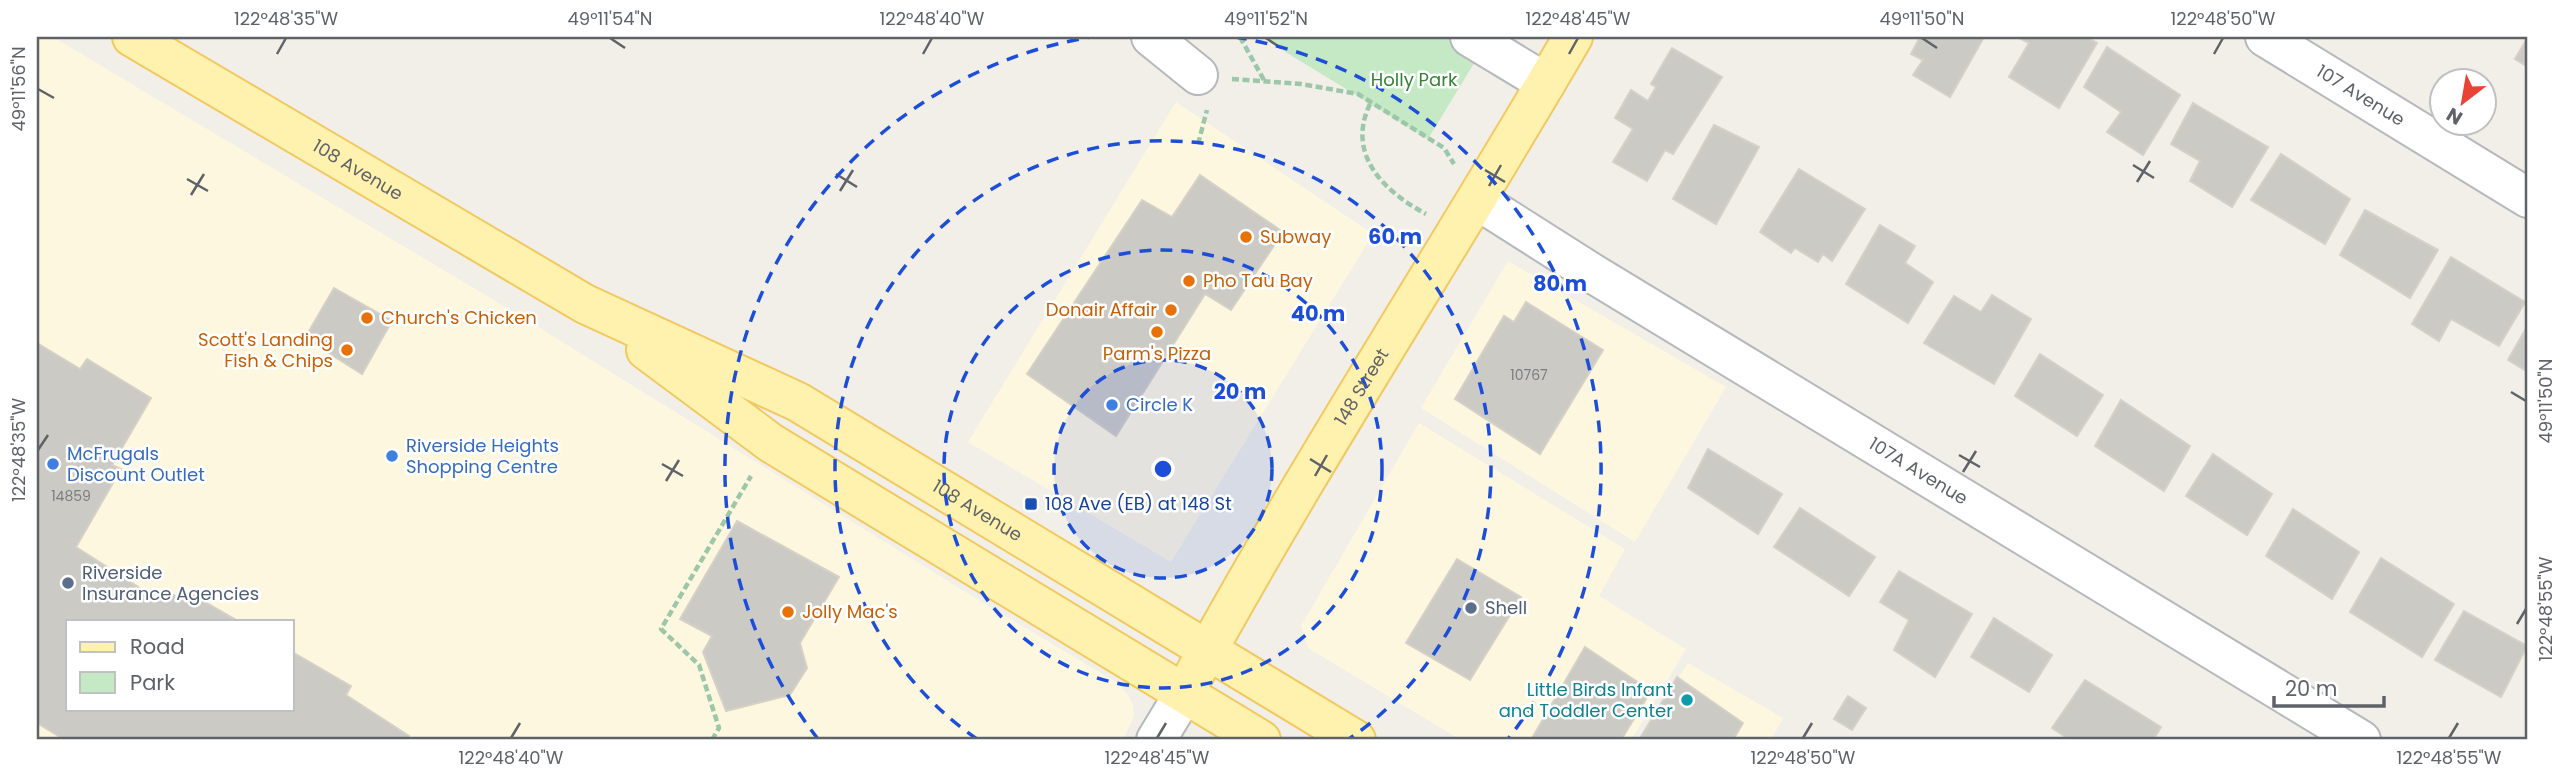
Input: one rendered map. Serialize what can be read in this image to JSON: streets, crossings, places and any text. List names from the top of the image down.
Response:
{
  "streets": {
    "main road": ["108 Avenue", "148 Street"],
    "street": ["107 Avenue", "107A Avenue"]
  },
  "crossings": [
    ["108 Avenue", "148 Street"],
    ["148 Street", "107A Avenue"]
  ],
  "parks": ["Holly Park"],
  "places": {
    "other": [
      "Subway",
      "Pho Tau Bay",
      "Donair Affair",
      "Church's Chicken",
      "Parm's Pizza",
      "Scott's Landing Fish & Chips",
      "Circle K",
      "Riverside Heights Shopping Centre",
      "McFrugals Discount Outlet",
      "Riverside Insurance Agencies",
      "Shell",
      "Jolly Mac's",
      "Little Birds Infant and Toddler Center"
    ],
    "transit": ["108 Ave (EB) at 148 St"]
  },
  "house_numbers": ["10767", "14859"],
  "legend": ["Road", "Park"],
  "scale_bar": "20 m",
  "north": "bottom left",
  "coordinates": [
    "122°48'35\"W",
    "49°11'54\"N",
    "122°48'40\"W",
    "49°11'52\"N",
    "122°48'45\"W",
    "49°11'50\"N",
    "122°48'50\"W",
    "49°11'56\"N",
    "122°48'55\"W"
  ],
  "rings": [
    "60 m",
    "80 m",
    "40 m",
    "20 m"
  ]
}
